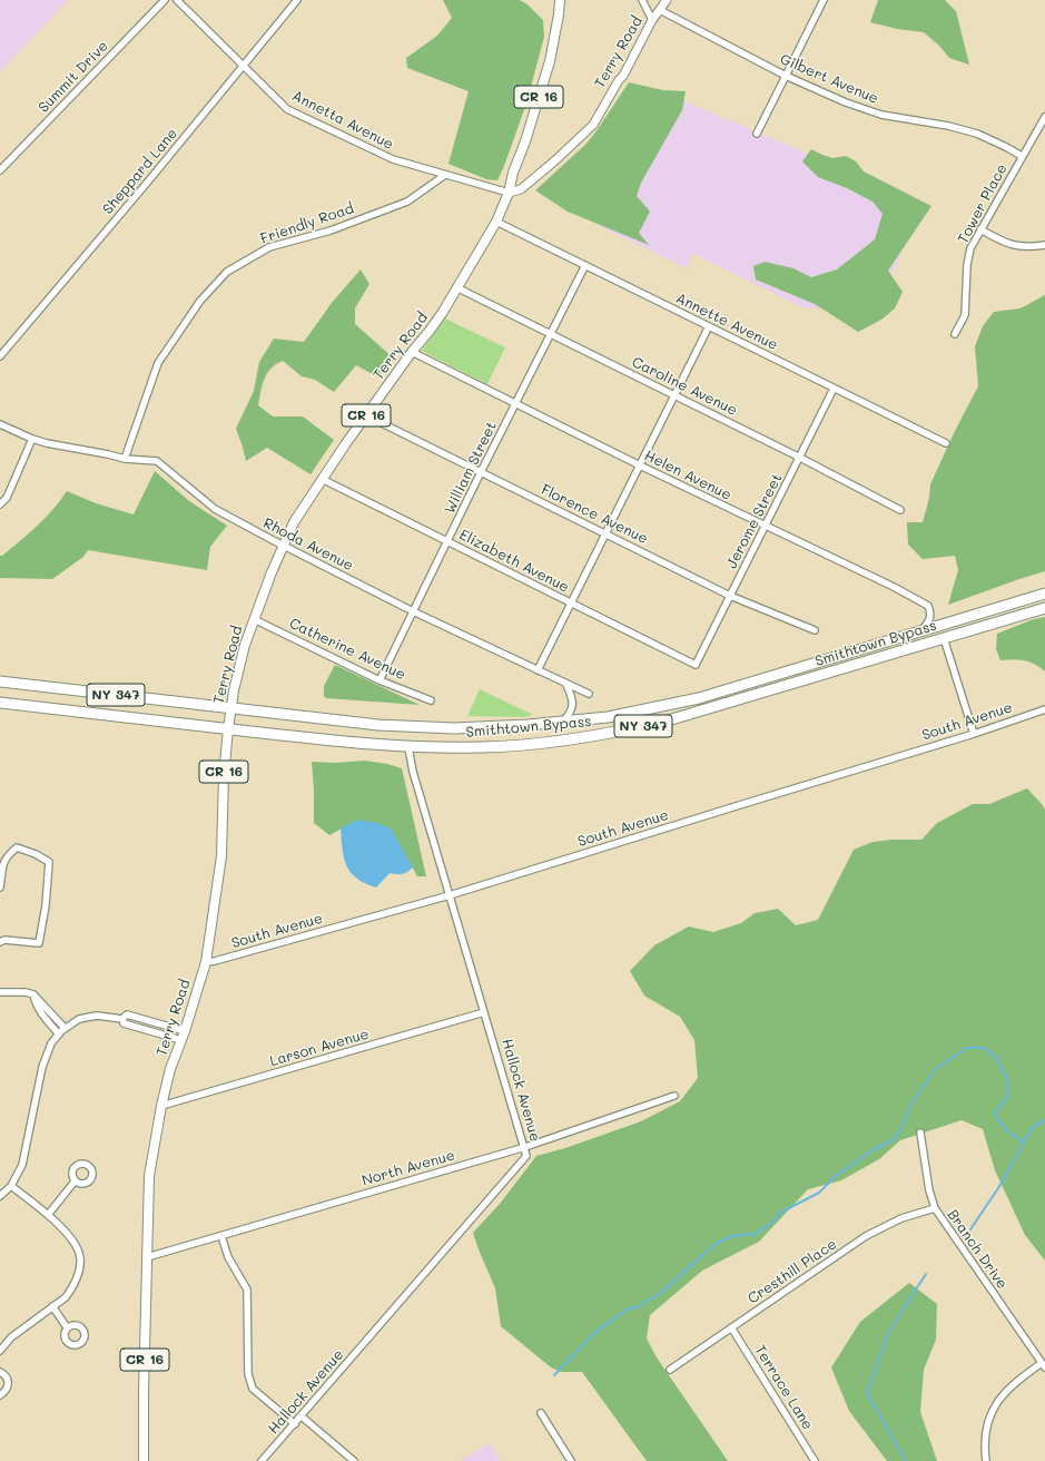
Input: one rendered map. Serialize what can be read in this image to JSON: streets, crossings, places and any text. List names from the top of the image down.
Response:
{
  "streets": {
    "highway": ["Smithtown Bypass", "NY 347"],
    "main road": ["Terry Road", "CR 16"],
    "street": [
      "Summit Drive",
      "Gilbert Avenue",
      "Annetta Avenue",
      "Sheppard Lane",
      "Tower Place",
      "Friendly Road",
      "Annette Avenue",
      "Caroline Avenue",
      "William Street",
      "Helen Avenue",
      "Florence Avenue",
      "Jerome Street",
      "Rhoda Avenue",
      "Elizabeth Avenue",
      "Catherine Avenue",
      "South Avenue",
      "Larson Avenue",
      "Hallock Avenue",
      "North Avenue",
      "Branch Drive",
      "Cresthill Place",
      "Terrace Lane"
    ]
  },
  "crossings": [
    ["Terry Road", "Gilbert Avenue"],
    ["Terry Road", "CR 16"],
    ["Terry Road", "Annetta Avenue"],
    ["Terry Road", "Annette Avenue"],
    ["Terry Road", "Caroline Avenue"],
    ["Terry Road", "Helen Avenue"],
    ["Terry Road", "Florence Avenue"],
    ["Terry Road", "Rhoda Avenue"],
    ["Terry Road", "Elizabeth Avenue"],
    ["Terry Road", "Smithtown Bypass"],
    ["Terry Road", "Catherine Avenue"],
    ["Terry Road", "South Avenue"],
    ["Terry Road", "Larson Avenue"],
    ["Terry Road", "North Avenue"],
    ["Gilbert Avenue", "Tower Place"],
    ["CR 16", "Annetta Avenue"],
    ["Annetta Avenue", "Sheppard Lane"],
    ["Annetta Avenue", "Friendly Road"],
    ["Friendly Road", "Rhoda Avenue"],
    ["Annette Avenue", "William Street"],
    ["Annette Avenue", "Jerome Street"],
    ["Caroline Avenue", "William Street"],
    ["Caroline Avenue", "Jerome Street"],
    ["William Street", "Helen Avenue"],
    ["William Street", "Florence Avenue"],
    ["William Street", "Rhoda Avenue"],
    ["William Street", "Elizabeth Avenue"],
    ["William Street", "Catherine Avenue"],
    ["Helen Avenue", "Jerome Street"],
    ["Helen Avenue", "Smithtown Bypass"],
    ["Florence Avenue", "Jerome Street"],
    ["Jerome Street", "Elizabeth Avenue"],
    ["Smithtown Bypass", "Hallock Avenue"],
    ["South Avenue", "Hallock Avenue"],
    ["Larson Avenue", "Hallock Avenue"],
    ["Hallock Avenue", "North Avenue"],
    ["Branch Drive", "Cresthill Place"],
    ["Cresthill Place", "Terrace Lane"]
  ]
}
